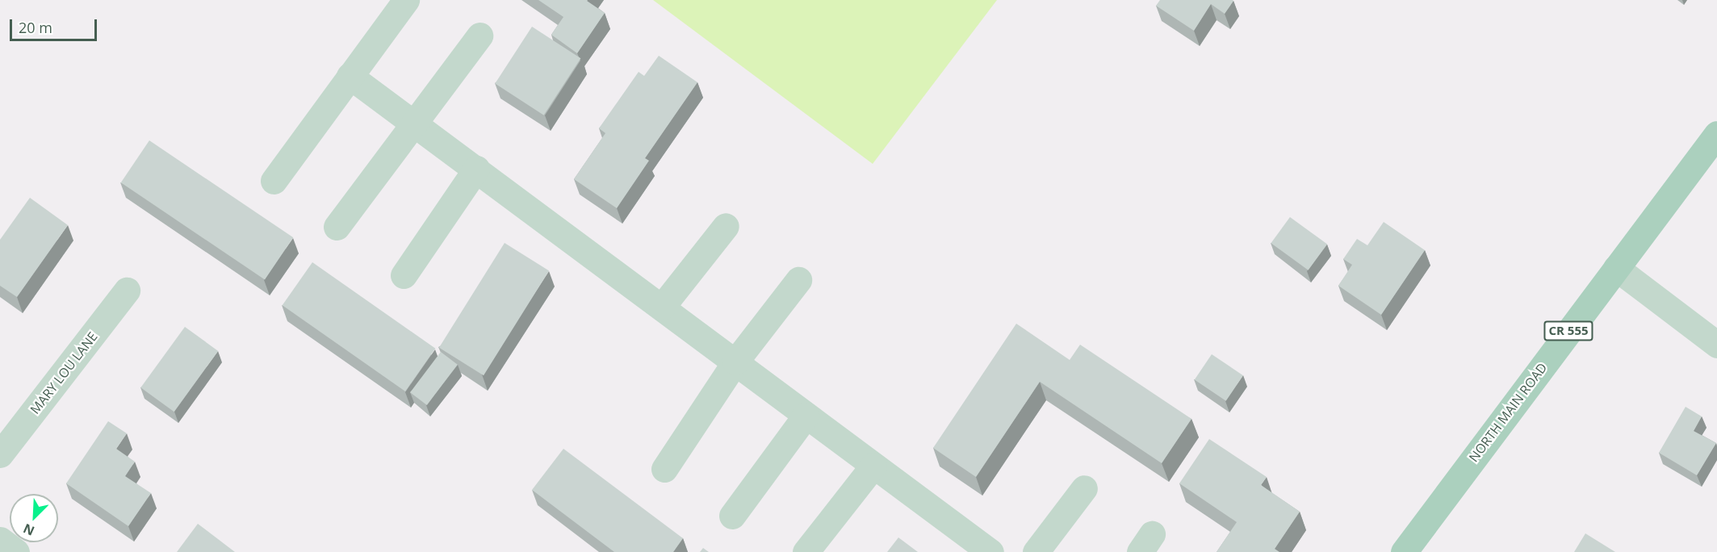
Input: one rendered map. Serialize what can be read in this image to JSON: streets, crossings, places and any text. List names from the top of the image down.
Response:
{
  "streets": {
    "main road": ["CR 555", "NORTH MAIN ROAD"],
    "street": ["MARY LOU LANE"]
  },
  "scale_bar": "20 m",
  "north": "bottom left"
}
